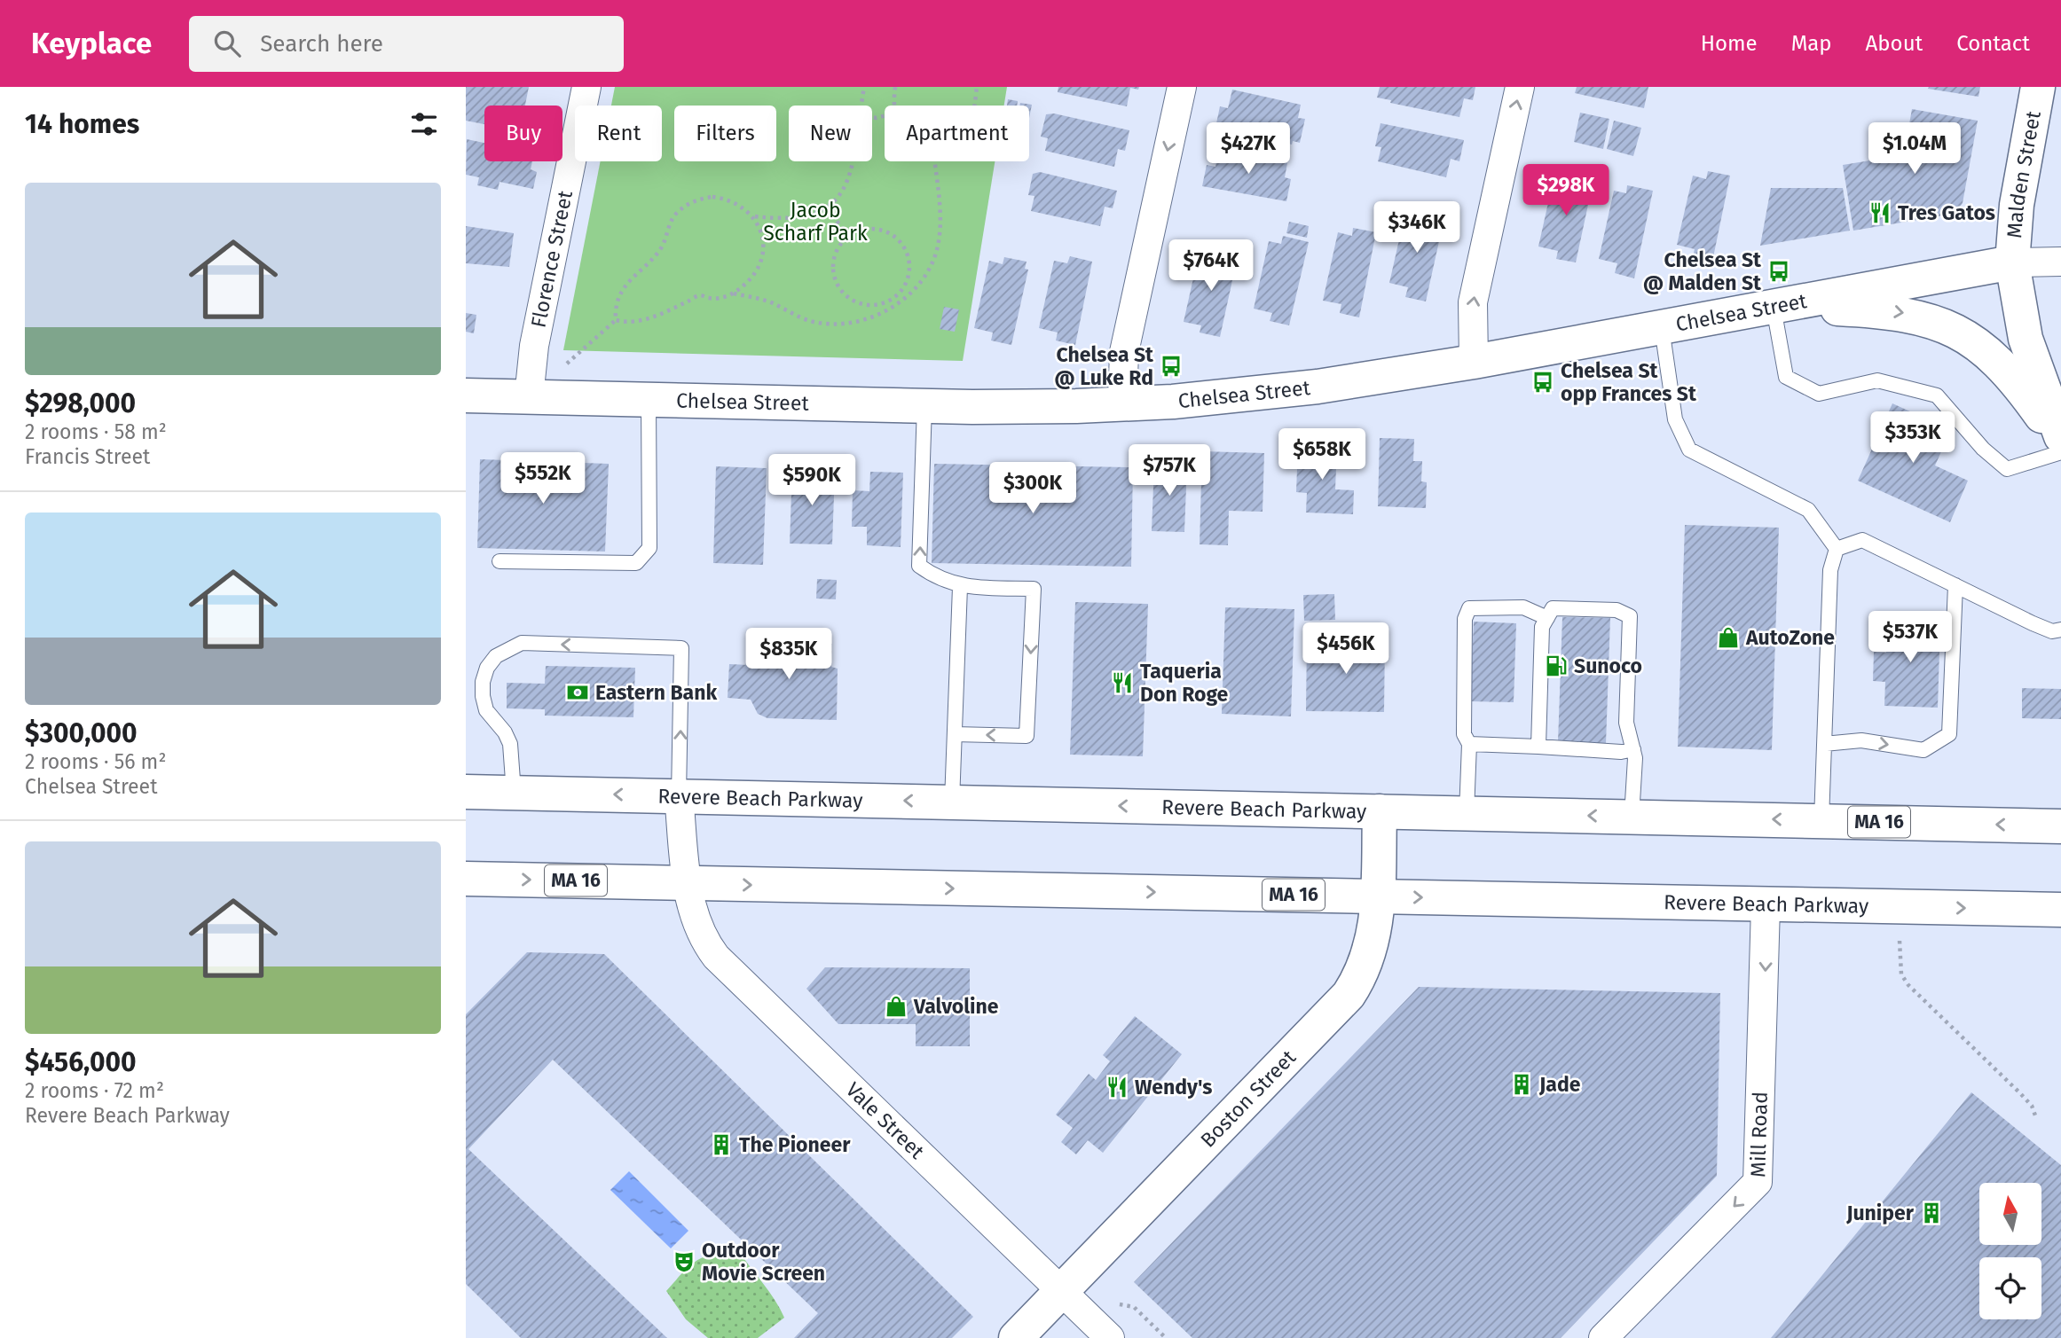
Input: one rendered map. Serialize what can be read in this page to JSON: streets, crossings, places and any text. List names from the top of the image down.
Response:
{
  "streets": {
    "main road": [
      "Malden Street",
      "Chelsea Street",
      "Revere Beach Parkway",
      "MA 16",
      "Boston Street"
    ],
    "street": ["Florence Street", "Vale Street", "Mill Road"]
  },
  "crossings": [
    ["Malden Street", "Chelsea Street"],
    ["Florence Street", "Chelsea Street"],
    ["Revere Beach Parkway", "Boston Street"],
    ["Revere Beach Parkway", "Vale Street"],
    ["Revere Beach Parkway", "Mill Road"],
    ["Boston Street", "Vale Street"]
  ],
  "one_way": ["Mill Road"],
  "parks": ["Jacob Scharf Park"],
  "places": {
    "restaurant": ["Tres Gatos", "Taqueria Don Roge", "Wendy's"],
    "bus stop": ["Chelsea St @ Malden St", "Chelsea St @ Luke Rd", "Chelsea St opp Frances St"],
    "shop": ["AutoZone", "Valvoline"],
    "fuel station": ["Sunoco"],
    "bank": ["Eastern Bank"],
    "building": ["Jade", "The Pioneer", "Juniper"],
    "theatre": ["Outdoor Movie Screen"]
  },
  "north": "top",
  "page": {
    "header": "Keyplace",
    "search": "Search here",
    "nav": [
      "Home",
      "Map",
      "About",
      "Contact"
    ],
    "heading": "14 homes",
    "chip": [
      "Buy",
      "Rent",
      "Filters",
      "New",
      "Apartment"
    ],
    "price": [
      "$427K",
      "$1.04M",
      "$298K",
      "$346K",
      "$764K",
      "$353K",
      "$658K",
      "$757K",
      "$552K",
      "$590K",
      "$300K",
      "$537K",
      "$456K",
      "$835K"
    ],
    "list": [
      {
        "name": "$298,000",
        "note": "2 rooms · 58 m² · Francis Street"
      },
      {
        "name": "$300,000",
        "note": "2 rooms · 56 m² · Chelsea Street"
      },
      {
        "name": "$456,000",
        "note": "2 rooms · 72 m² · Revere Beach Parkway"
      }
    ]
  }
}
